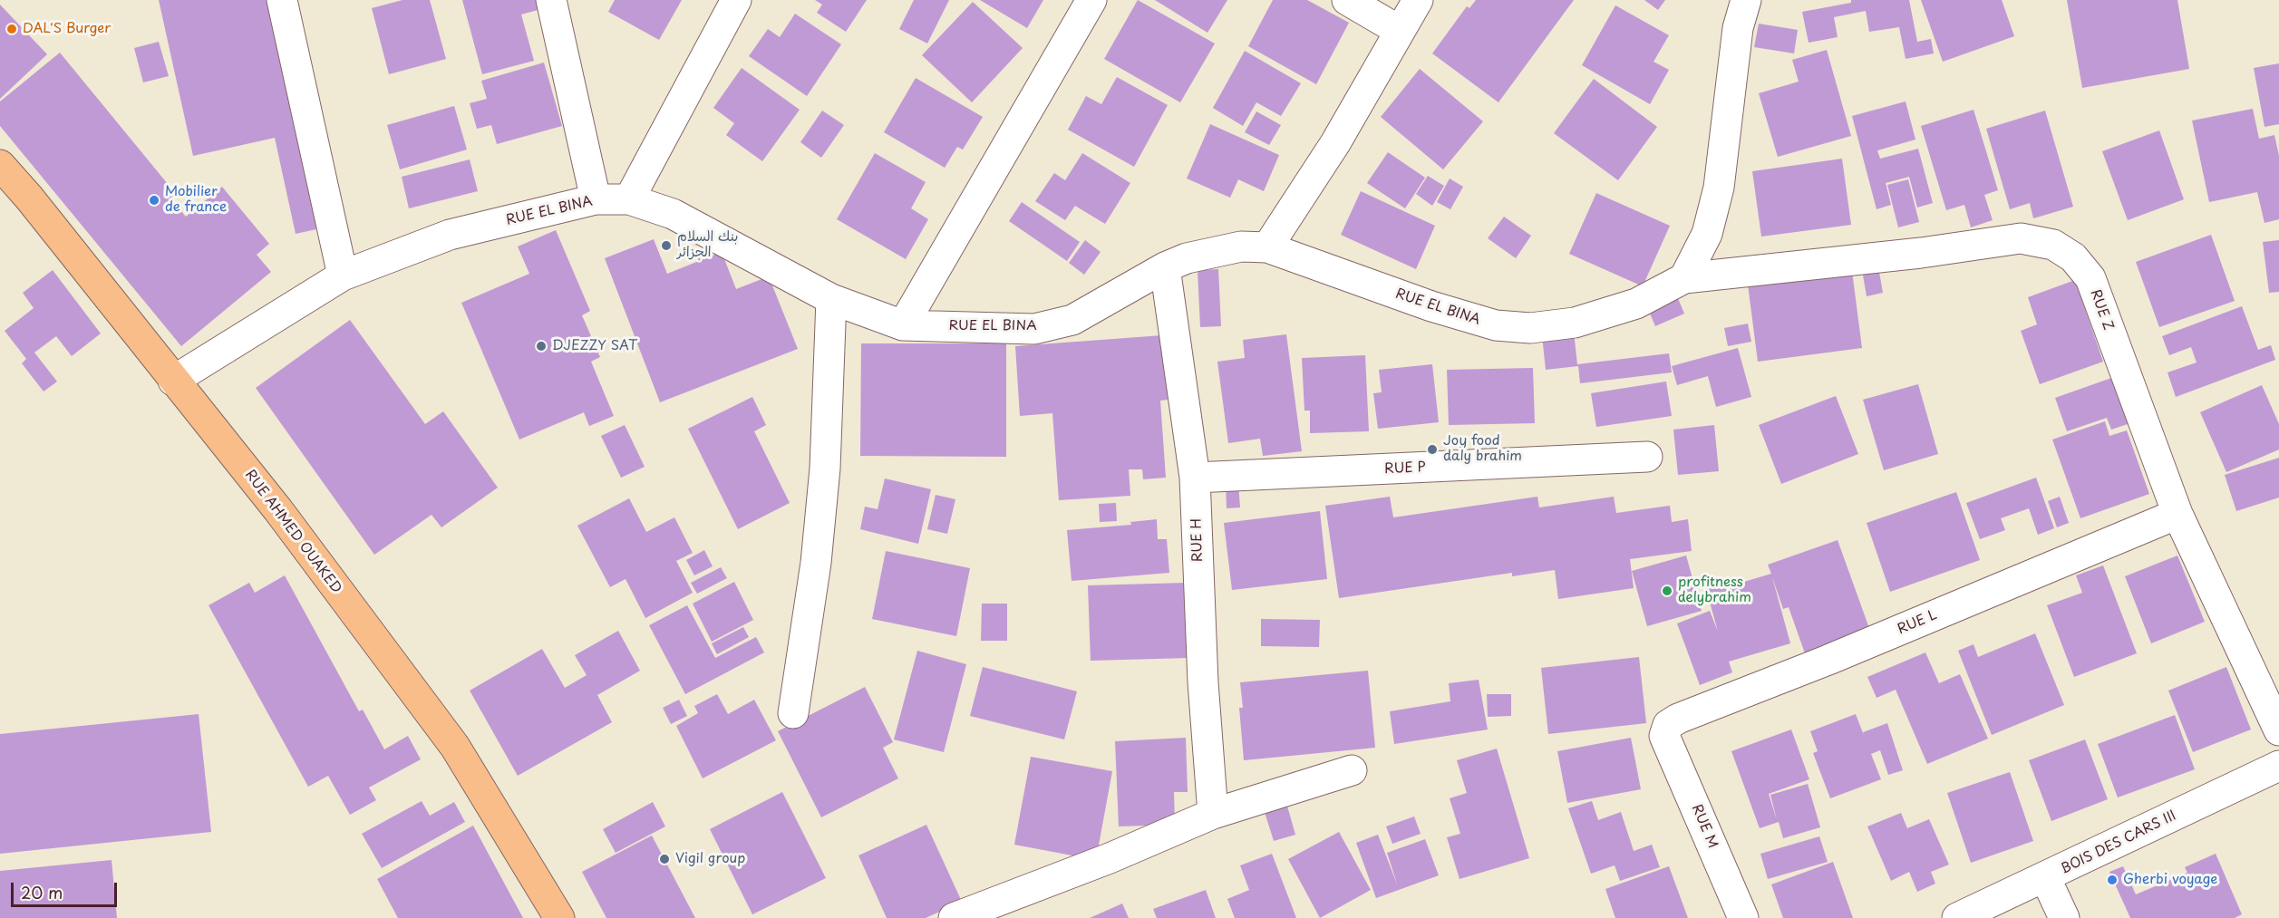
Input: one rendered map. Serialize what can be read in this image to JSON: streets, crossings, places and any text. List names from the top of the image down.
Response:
{
  "streets": {
    "main road": ["RUE AHMED OUAKED"],
    "street": [
      "RUE EL BINA",
      "RUE Z",
      "RUE P",
      "RUE H",
      "RUE L",
      "RUE M",
      "BOIS DES CARS III"
    ]
  },
  "crossings": [
    ["RUE EL BINA", "RUE Z"],
    ["RUE EL BINA", "RUE AHMED OUAKED"],
    ["RUE EL BINA", "RUE H"],
    ["RUE Z", "RUE L"],
    ["RUE P", "RUE H"],
    ["RUE L", "RUE M"]
  ],
  "places": [
    "DAL'S Burger",
    "Mobilier de france",
    "بنك السلام الجزائر",
    "DJEZZY SAT",
    "Joy food daly brahim",
    "profitness delybrahim",
    "Vigil group",
    "Gherbi voyage"
  ],
  "scale_bar": "20 m"
}
